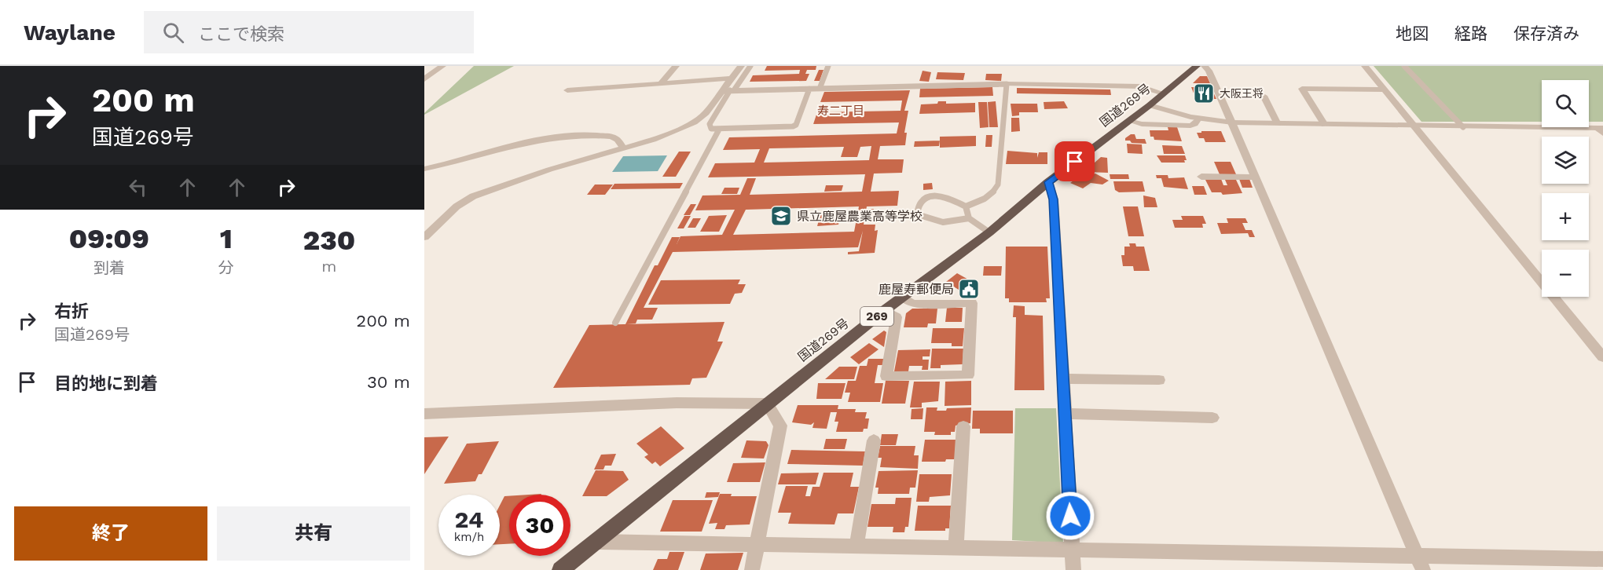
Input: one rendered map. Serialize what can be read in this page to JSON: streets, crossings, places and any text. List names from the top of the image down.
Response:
{
  "streets": {
    "highway": ["国道269号", "269"]
  },
  "districts": ["寿二丁目"],
  "places": {
    "restaurant": ["大阪王将"],
    "school or university": ["県立鹿屋農業高等学校"],
    "public building": ["鹿屋寿郵便局"]
  },
  "page": {
    "header": "Waylane",
    "search": "ここで検索",
    "nav": ["地図", "経路", "保存済み"],
    "turn": ["200 m", "国道269号"],
    "map_buttons": ["+", "−"],
    "eta": [
      "09:09",
      "到着",
      "1",
      "分",
      "230",
      "m"
    ],
    "list": [
      {
        "name": "右折",
        "note": "国道269号",
        "value": "200 m"
      },
      {
        "name": "目的地に到着",
        "value": "30 m"
      }
    ],
    "speed": "24 km/h",
    "limit": "30",
    "buttons": ["終了", "共有"]
  }
}
